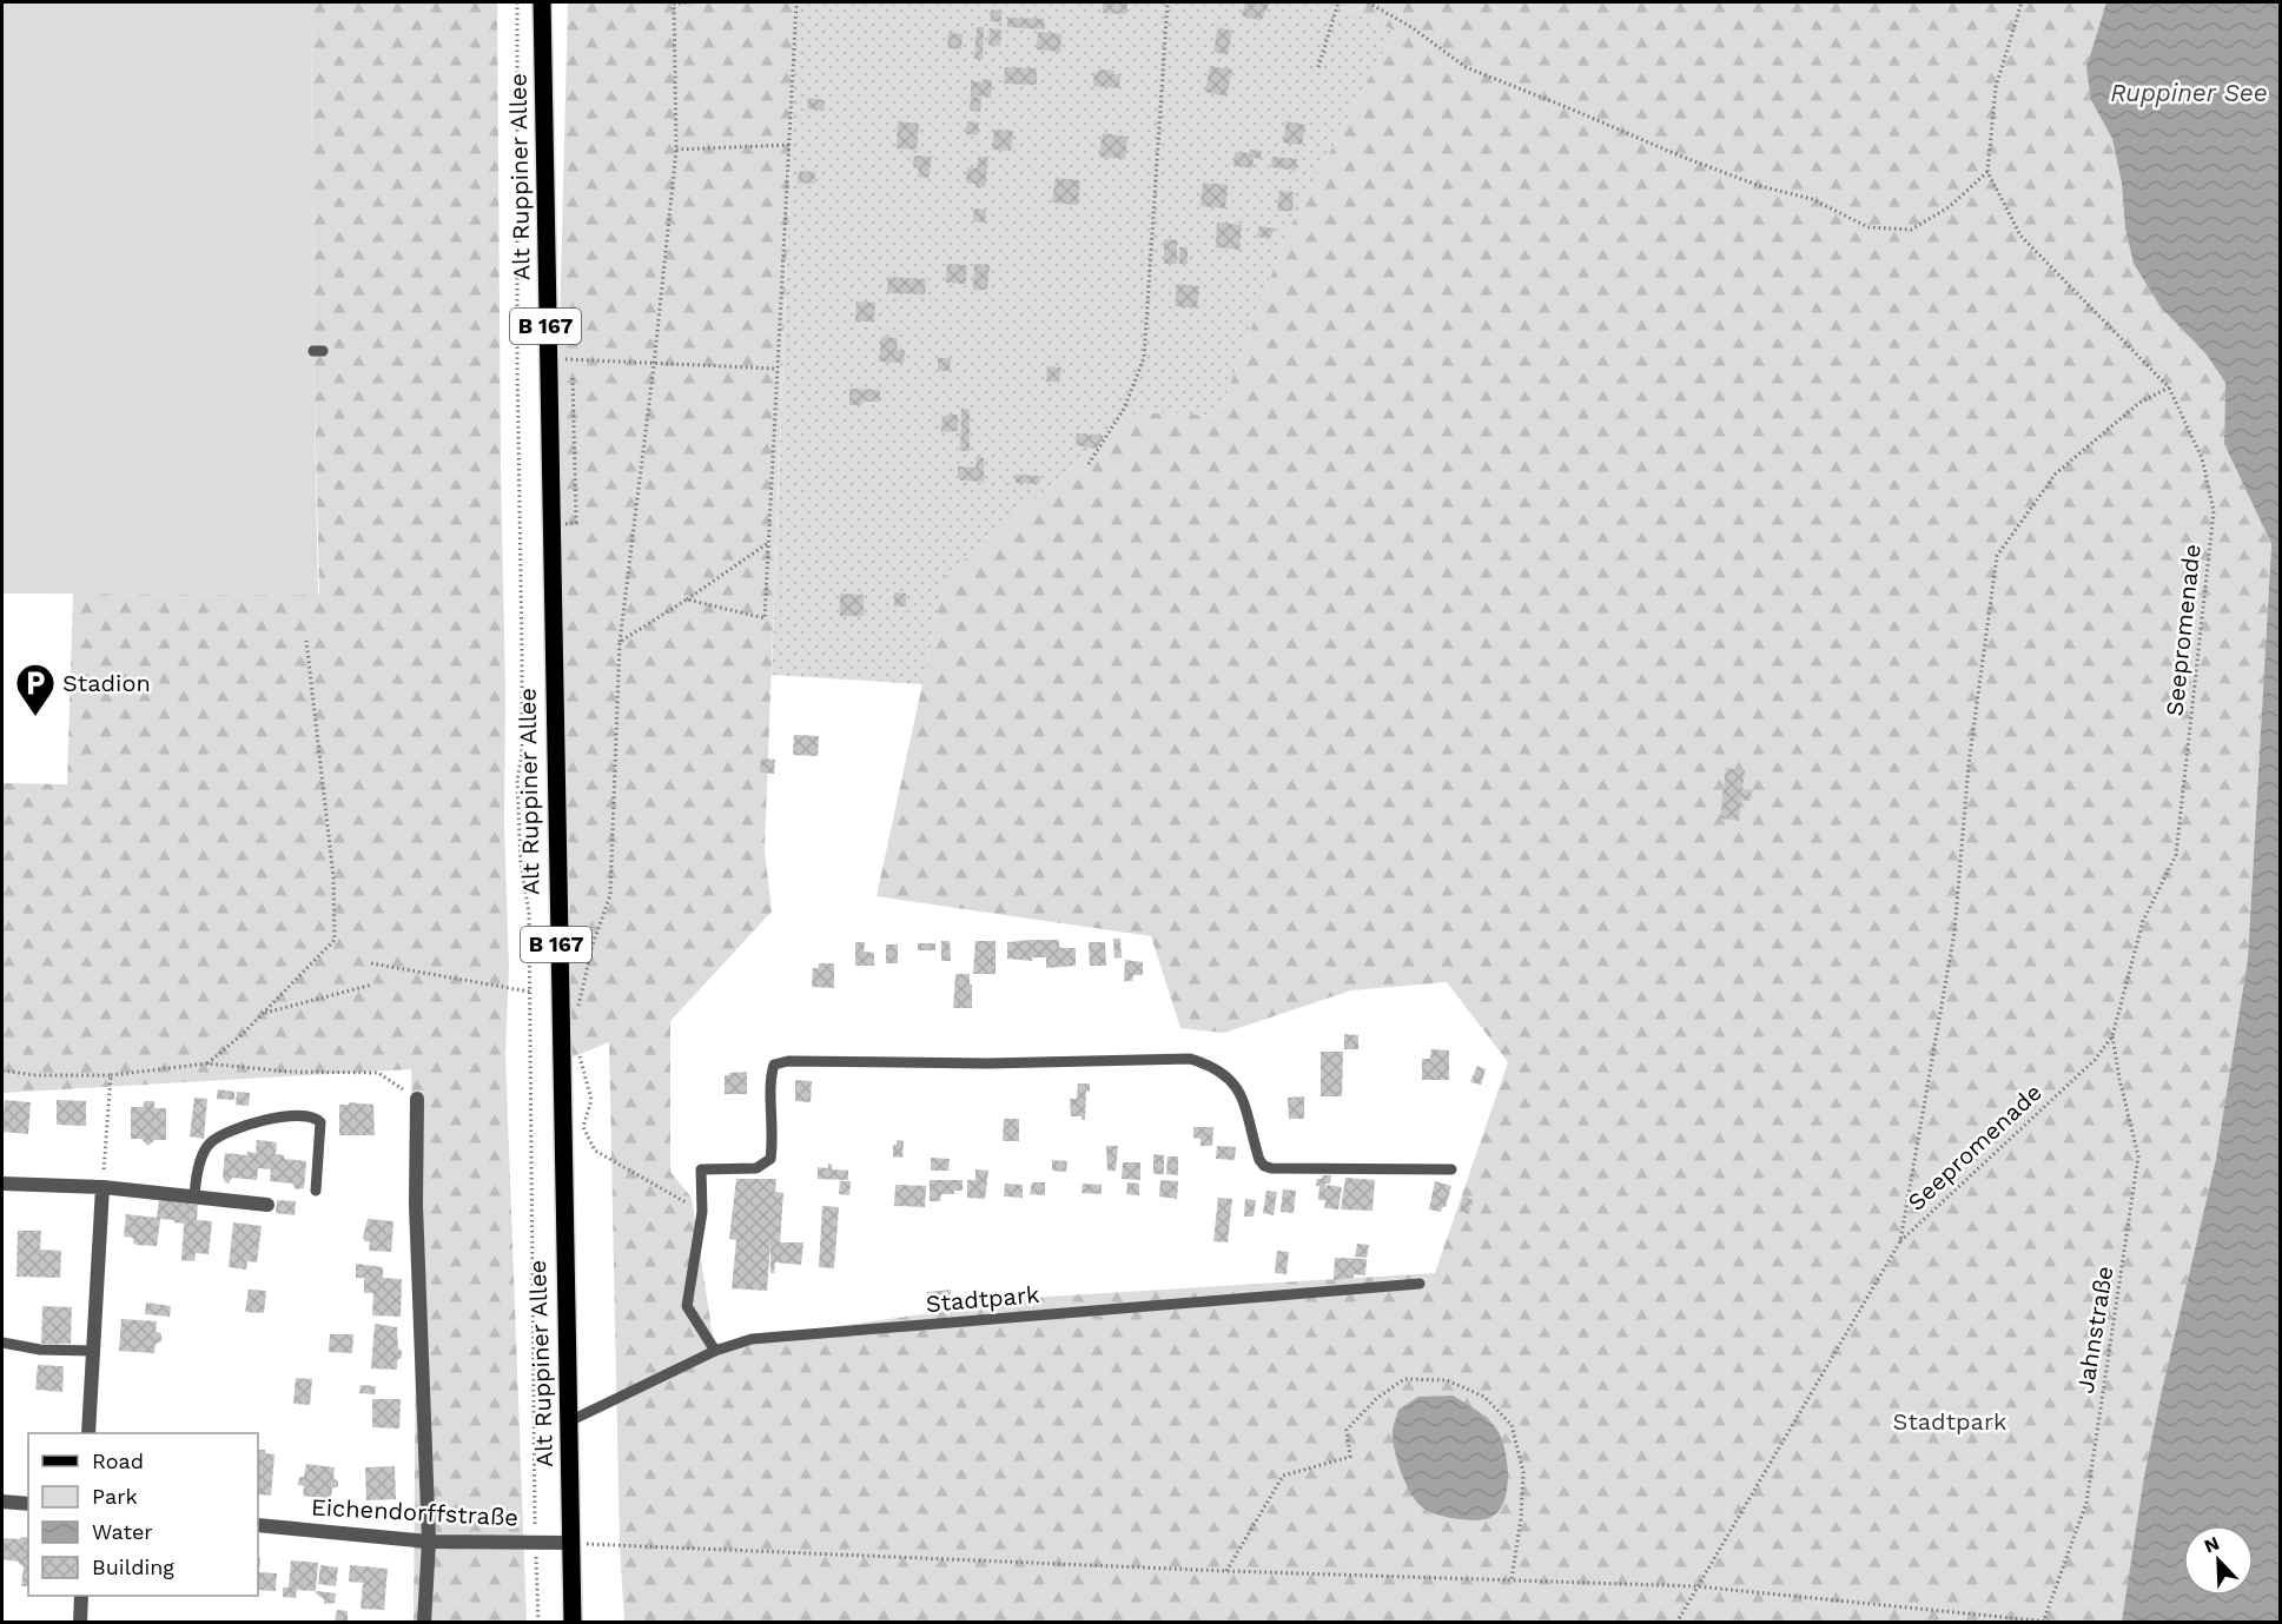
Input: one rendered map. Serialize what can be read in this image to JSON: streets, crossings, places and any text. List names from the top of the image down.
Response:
{
  "streets": {
    "main road": ["Alt Ruppiner Allee", "B 167"],
    "street": ["Eichendorffstraße"],
    "lane": ["Stadtpark"],
    "path": ["Seepromenade", "Jahnstraße"]
  },
  "crossings": [
    ["Alt Ruppiner Allee", "Stadtpark"],
    ["Alt Ruppiner Allee", "Eichendorffstraße"],
    ["Seepromenade", "Jahnstraße"]
  ],
  "water": ["Ruppiner See"],
  "parks": ["Stadtpark"],
  "places": {
    "parking": ["Stadion"]
  },
  "legend": [
    "Road",
    "Park",
    "Water",
    "Building"
  ],
  "north": "top left"
}
